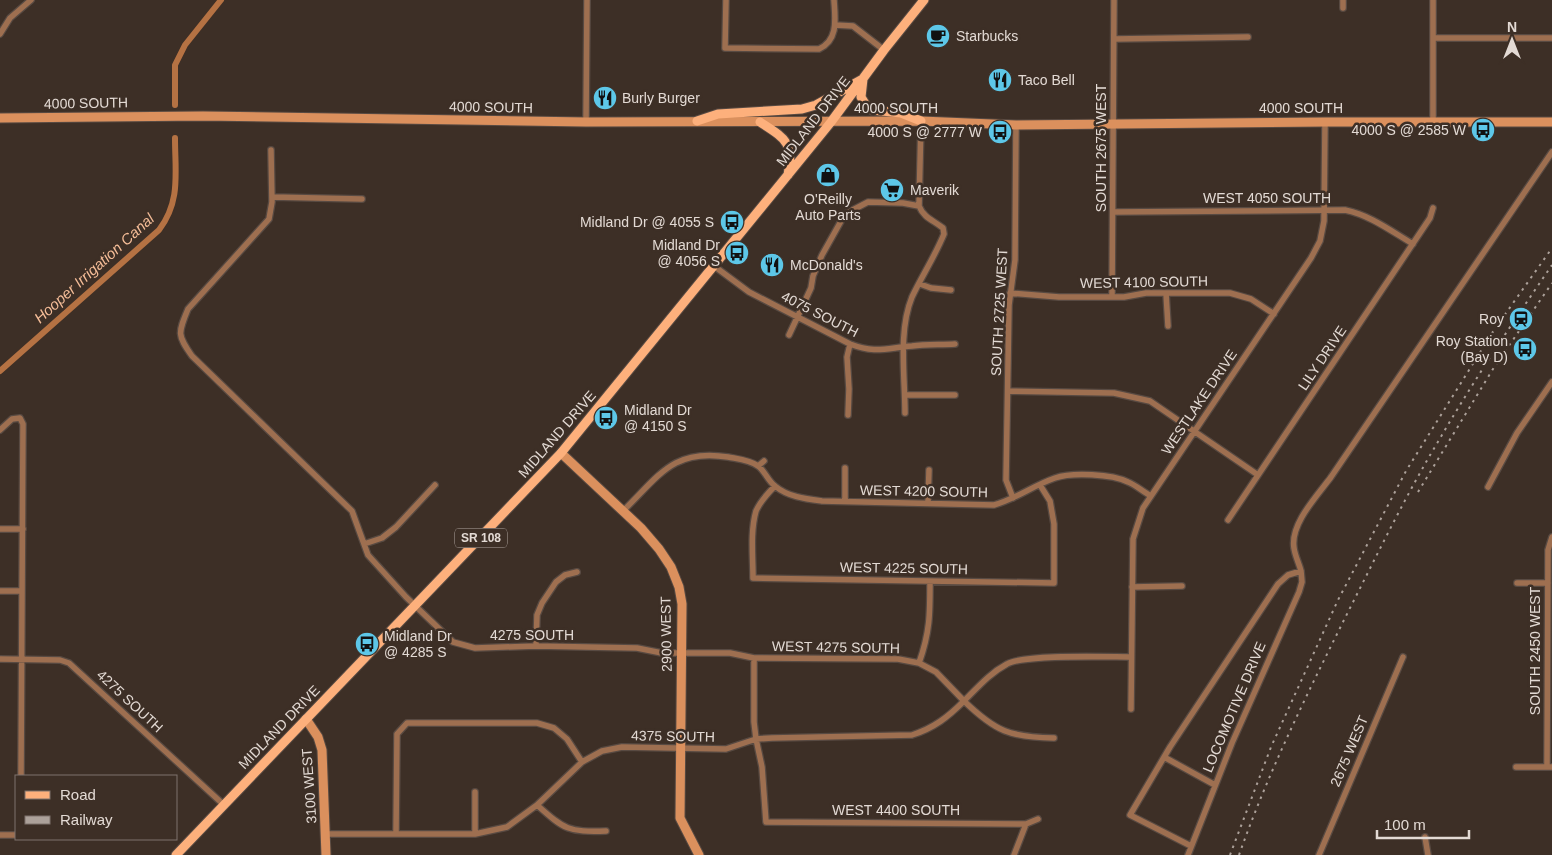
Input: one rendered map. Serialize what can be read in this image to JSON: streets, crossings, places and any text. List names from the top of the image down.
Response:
{
  "streets": {
    "main road": ["MIDLAND DRIVE", "SR 108"],
    "street": [
      "4000 SOUTH",
      "SOUTH 2675 WEST",
      "WEST 4050 SOUTH",
      "WEST 4100 SOUTH",
      "SOUTH 2725 WEST",
      "4075 SOUTH",
      "LILY DRIVE",
      "WESTLAKE DRIVE",
      "WEST 4200 SOUTH",
      "WEST 4225 SOUTH",
      "2900 WEST",
      "4275 SOUTH",
      "WEST 4275 SOUTH",
      "SOUTH 2450 WEST",
      "LOCOMOTIVE DRIVE",
      "4375 SOUTH",
      "2675 WEST",
      "3100 WEST",
      "WEST 4400 SOUTH"
    ]
  },
  "crossings": [
    ["4000 SOUTH", "MIDLAND DRIVE"],
    ["4000 SOUTH", "SOUTH 2675 WEST"],
    ["4000 SOUTH", "SOUTH 2725 WEST"],
    ["4000 SOUTH", "WESTLAKE DRIVE"],
    ["MIDLAND DRIVE", "4075 SOUTH"],
    ["MIDLAND DRIVE", "2900 WEST"],
    ["MIDLAND DRIVE", "4275 SOUTH"],
    ["MIDLAND DRIVE", "3100 WEST"],
    ["SOUTH 2675 WEST", "WEST 4050 SOUTH"],
    ["SOUTH 2675 WEST", "WEST 4100 SOUTH"],
    ["WEST 4050 SOUTH", "LILY DRIVE"],
    ["WEST 4050 SOUTH", "WESTLAKE DRIVE"],
    ["WEST 4100 SOUTH", "SOUTH 2725 WEST"],
    ["WEST 4100 SOUTH", "WESTLAKE DRIVE"],
    ["SOUTH 2725 WEST", "WEST 4200 SOUTH"],
    ["WESTLAKE DRIVE", "WEST 4200 SOUTH"],
    ["WEST 4200 SOUTH", "WEST 4225 SOUTH"],
    ["WEST 4200 SOUTH", "2900 WEST"],
    ["2900 WEST", "WEST 4275 SOUTH"],
    ["2900 WEST", "4375 SOUTH"],
    ["4275 SOUTH", "WEST 4275 SOUTH"],
    ["WEST 4275 SOUTH", "4375 SOUTH"],
    ["4375 SOUTH", "3100 WEST"],
    ["4375 SOUTH", "WEST 4400 SOUTH"]
  ],
  "water": ["Hooper Irrigation Canal"],
  "places": {
    "cafe": ["Starbucks"],
    "restaurant": ["Taco Bell", "Burly Burger", "McDonald's"],
    "bus stop": [
      "4000 S @ 2585 W",
      "4000 S @ 2777 W",
      "Midland Dr @ 4055 S",
      "Midland Dr @ 4056 S",
      "Roy Station (Bay D)",
      "Midland Dr @ 4150 S",
      "Midland Dr @ 4285 S"
    ],
    "shop": ["O'Reilly Auto Parts"],
    "supermarket": ["Maverik"],
    "station": ["Roy"]
  },
  "legend": ["Road", "Railway"],
  "scale_bar": "100 m",
  "north": "top"
}
